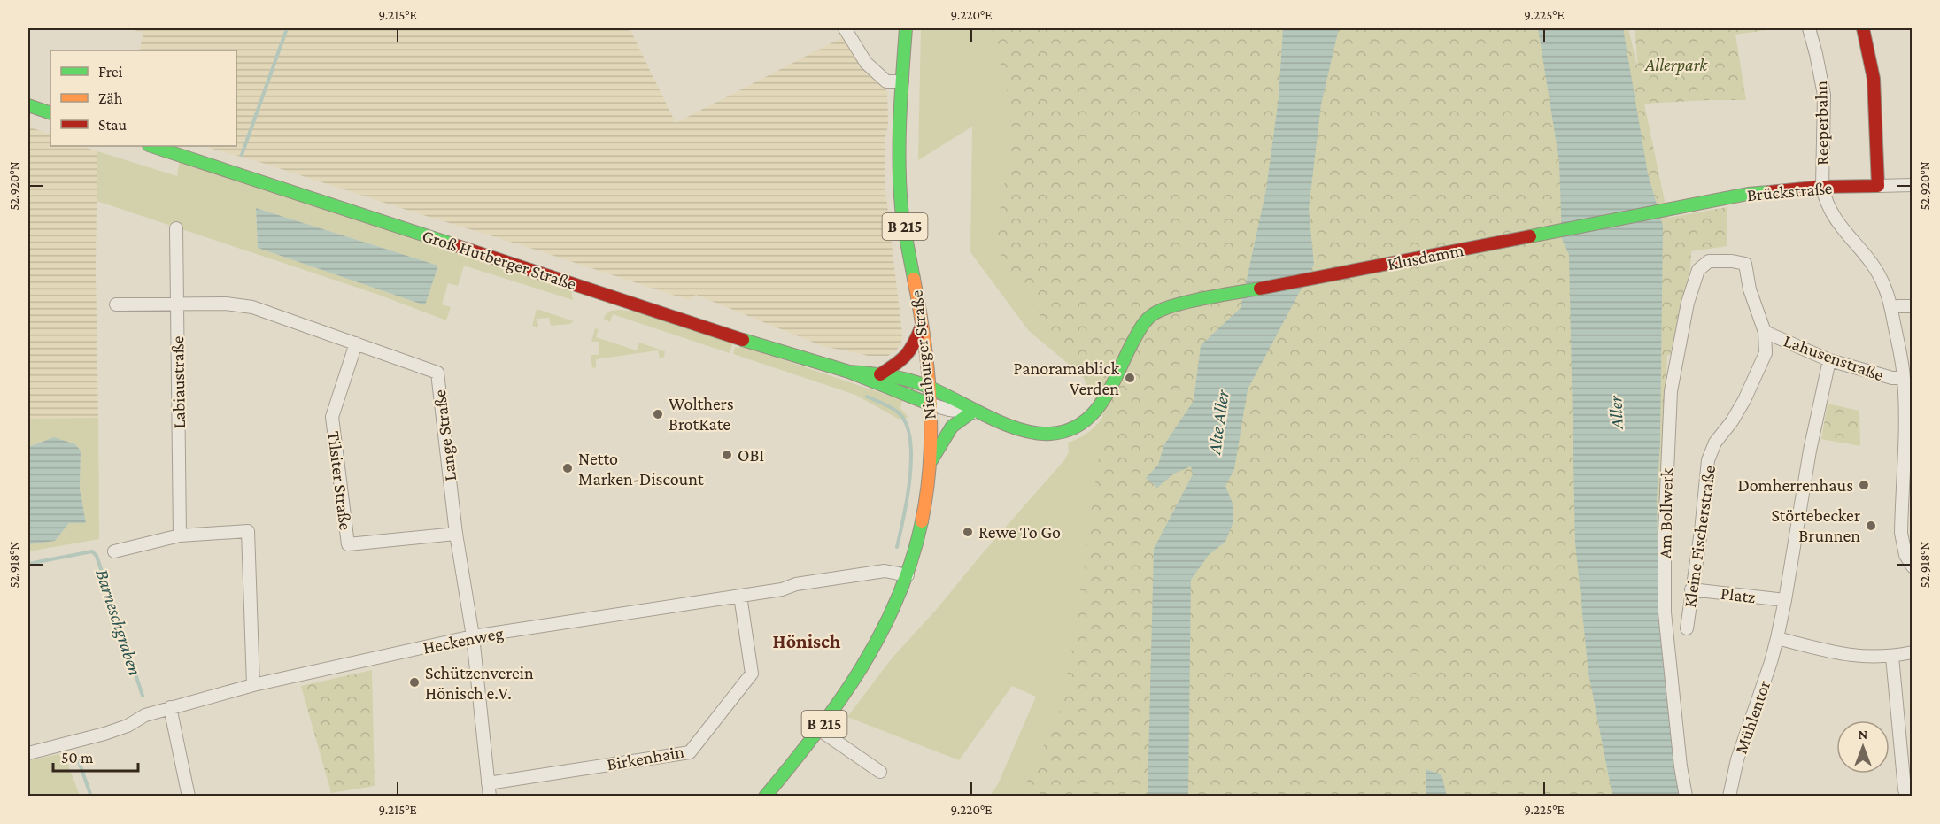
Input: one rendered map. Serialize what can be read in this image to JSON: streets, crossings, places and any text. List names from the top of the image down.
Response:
{
  "streets": {
    "main road": [
      "Brückstraße",
      "B 215",
      "Klusdamm",
      "Groß Hutberger Straße",
      "Nienburger Straße"
    ],
    "street": [
      "Reeperbahn",
      "Lahusenstraße",
      "Labiaustraße",
      "Lange Straße",
      "Tilsiter Straße",
      "Am Bollwerk",
      "Kleine Fischerstraße",
      "Platz",
      "Heckenweg",
      "Mühlentor",
      "Birkenhain"
    ]
  },
  "crossings": [
    ["Reeperbahn", "Brückstraße"],
    ["Reeperbahn", "Lahusenstraße"],
    ["Brückstraße", "Klusdamm"],
    ["Klusdamm", "Groß Hutberger Straße"],
    ["Groß Hutberger Straße", "Nienburger Straße"],
    ["Nienburger Straße", "Heckenweg"],
    ["Lahusenstraße", "Am Bollwerk"],
    ["Lahusenstraße", "Kleine Fischerstraße"],
    ["Lahusenstraße", "Mühlentor"],
    ["Labiaustraße", "Lange Straße"],
    ["Lange Straße", "Tilsiter Straße"],
    ["Lange Straße", "Heckenweg"],
    ["Lange Straße", "Birkenhain"],
    ["Am Bollwerk", "Kleine Fischerstraße"],
    ["Kleine Fischerstraße", "Platz"],
    ["Platz", "Mühlentor"],
    ["Heckenweg", "Birkenhain"]
  ],
  "districts": ["Hönisch"],
  "water": ["Aller", "Alte Aller", "Barneschgraben"],
  "parks": ["Allerpark"],
  "places": [
    "Panoramablick Verden",
    "Wolthers BrotKate",
    "OBI",
    "Netto Marken-Discount",
    "Domherrenhaus",
    "Störtebecker Brunnen",
    "Rewe To Go",
    "Schützenverein Hönisch e.V."
  ],
  "legend": ["Frei", "Zäh", "Stau"],
  "scale_bar": "50 m",
  "north": "top",
  "coordinates": [
    "9.215°E",
    "9.220°E",
    "9.225°E",
    "52.920°N",
    "52.918°N"
  ]
}
